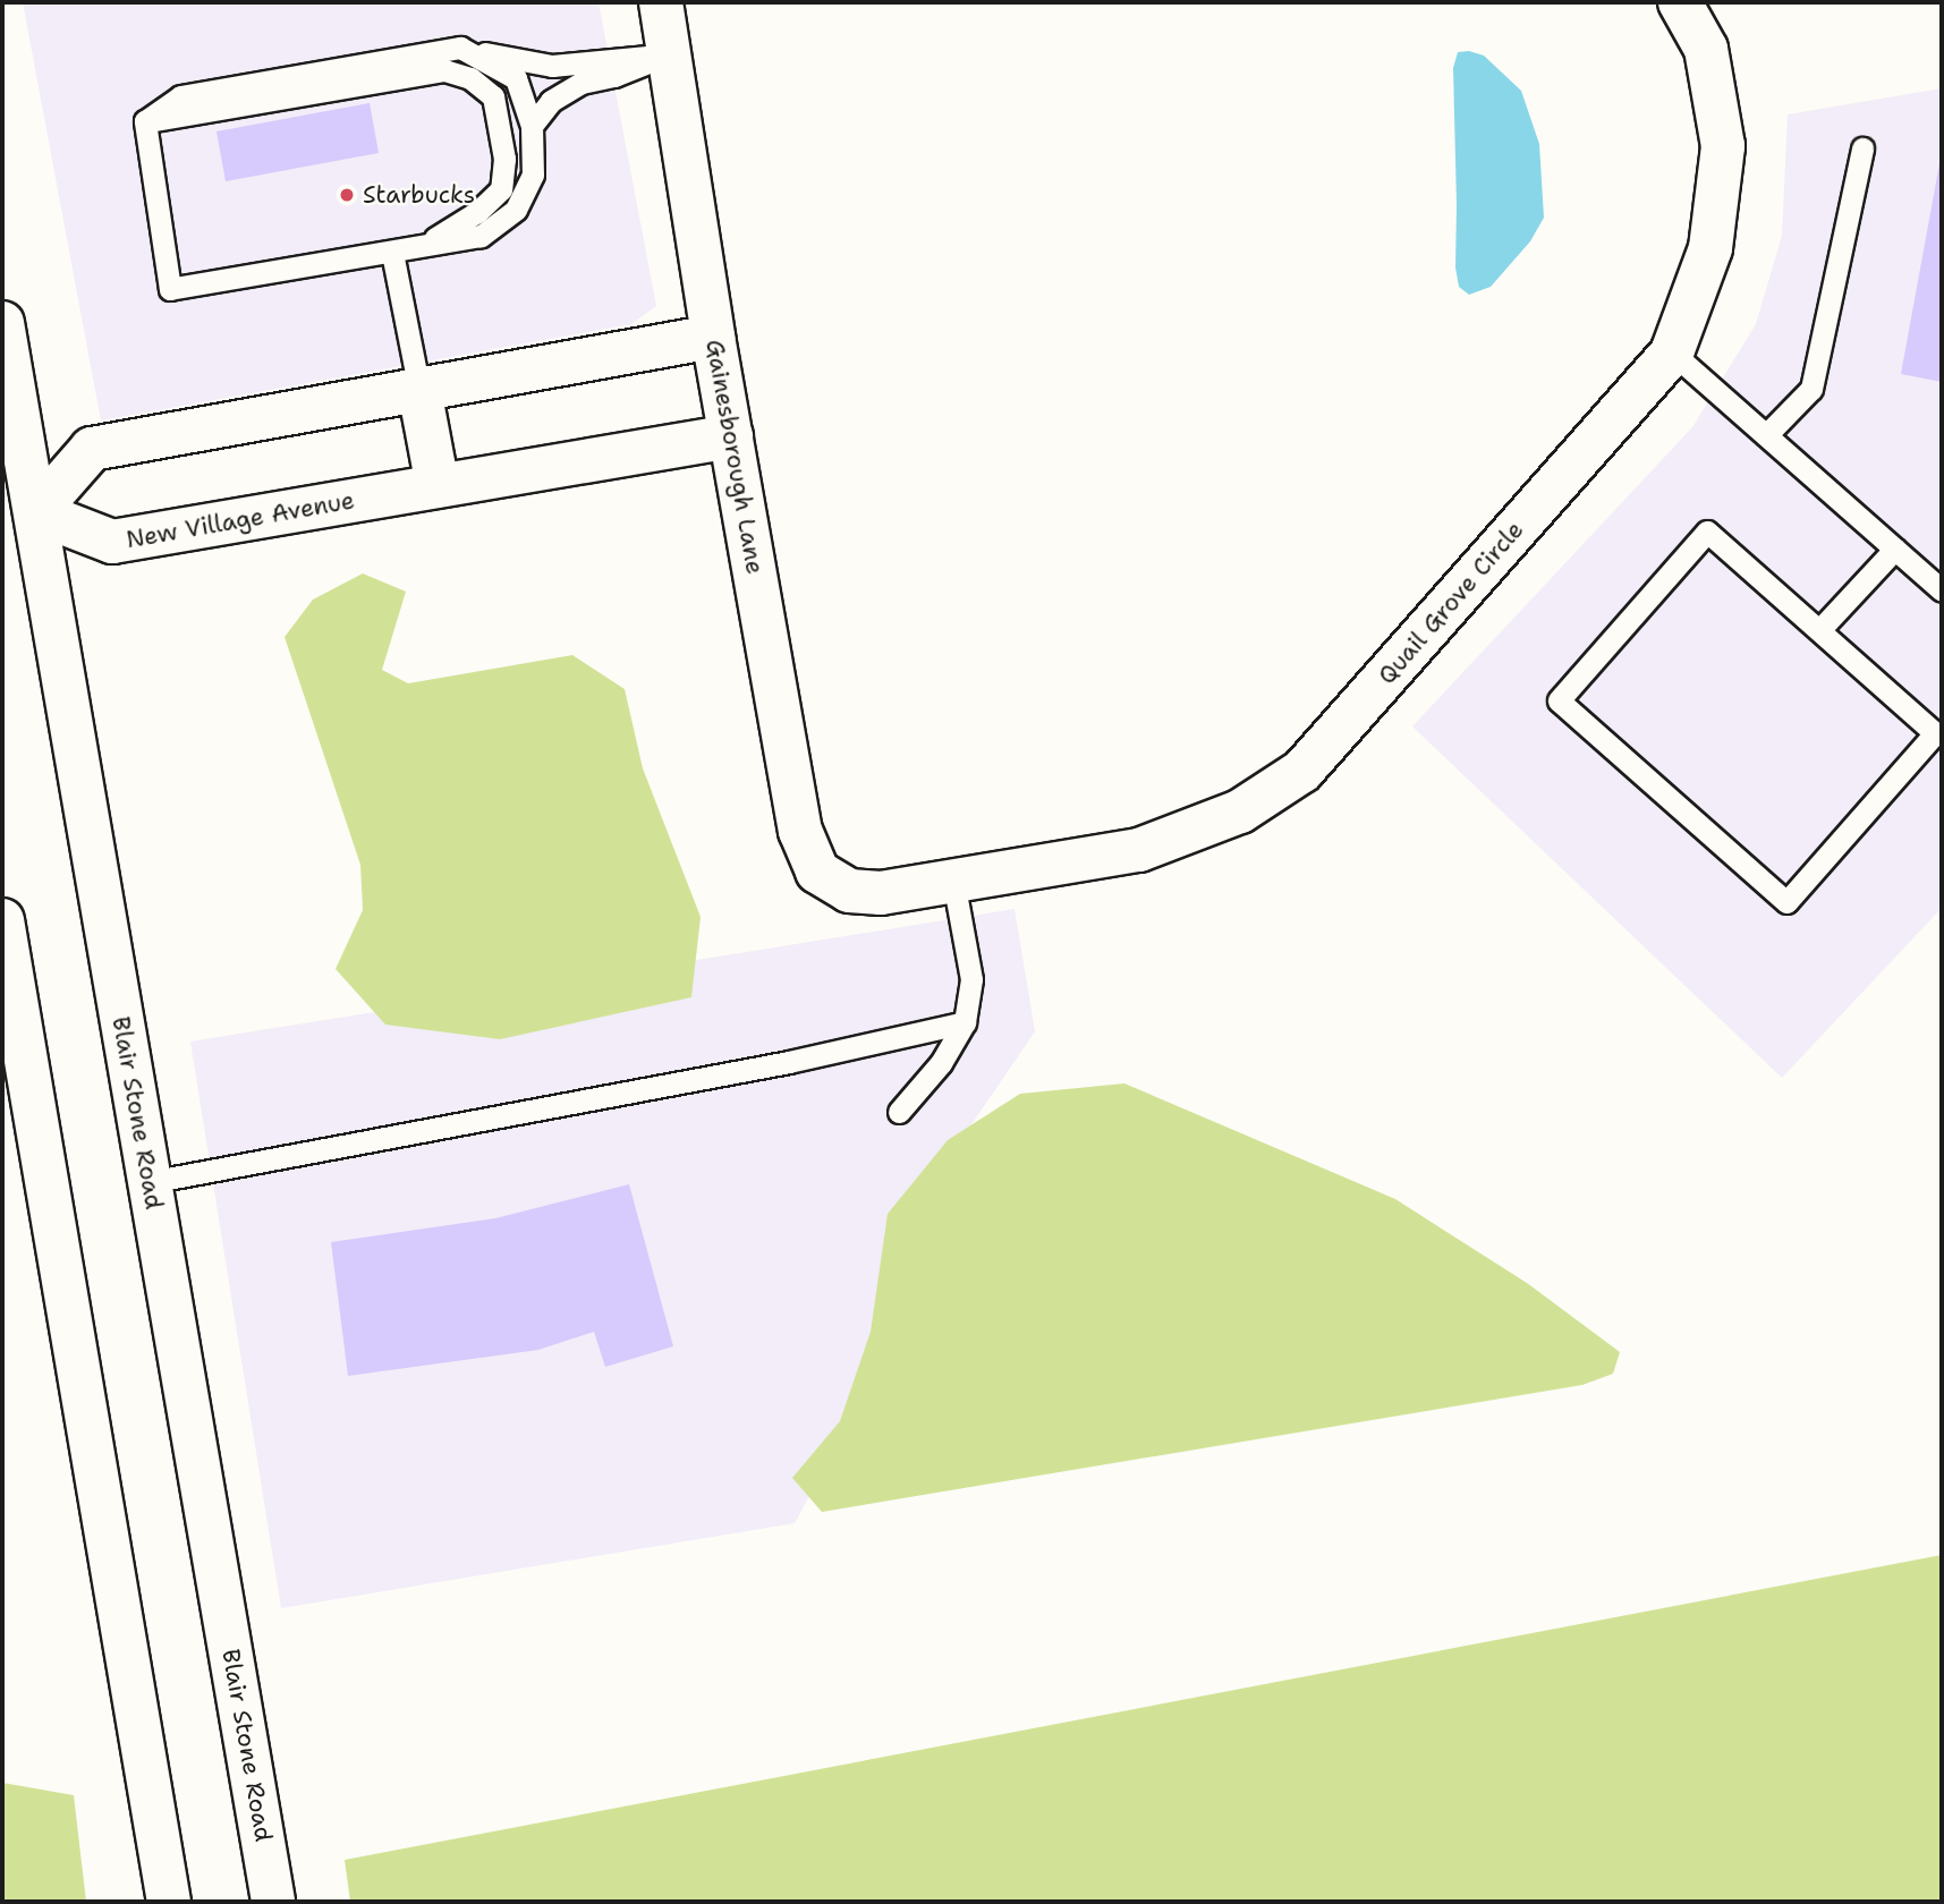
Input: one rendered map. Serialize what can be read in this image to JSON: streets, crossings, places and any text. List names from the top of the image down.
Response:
{
  "streets": {
    "street": [
      "Gainesborough Lane",
      "New Village Avenue",
      "Quail Grove Circle",
      "Blair Stone Road"
    ]
  },
  "crossings": [
    ["Gainesborough Lane", "New Village Avenue"],
    ["Gainesborough Lane", "Quail Grove Circle"],
    ["New Village Avenue", "Blair Stone Road"]
  ],
  "places": ["Starbucks"]
}
